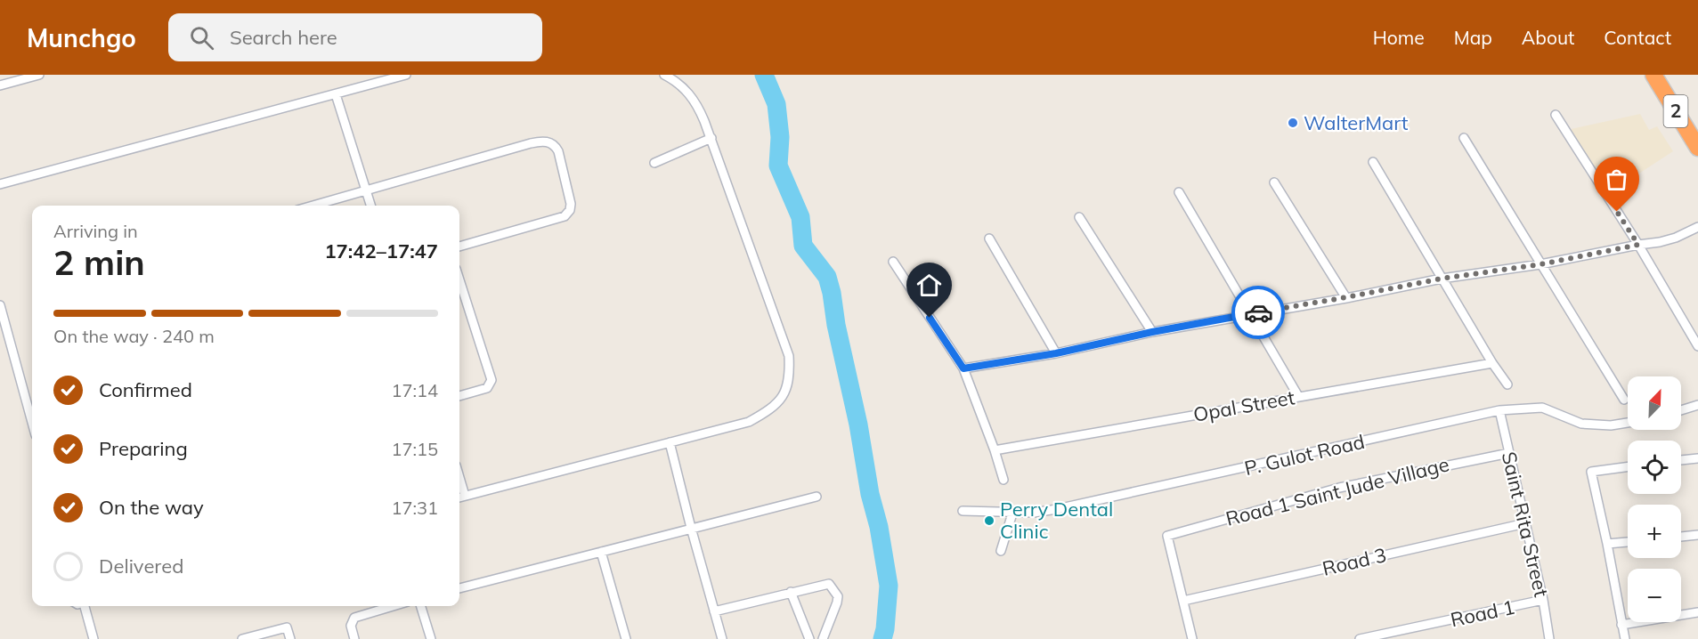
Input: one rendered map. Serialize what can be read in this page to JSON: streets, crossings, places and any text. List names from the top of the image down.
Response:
{
  "streets": {
    "highway": ["2"],
    "street": [
      "Opal Street",
      "P. Gulot Road",
      "Road 1 Saint Jude Village",
      "Saint Rita Street",
      "Road 3",
      "Road 1"
    ]
  },
  "crossings": [
    ["P. Gulot Road", "Saint Rita Street"],
    ["Road 1 Saint Jude Village", "Saint Rita Street"],
    ["Road 1 Saint Jude Village", "Road 3"],
    ["Saint Rita Street", "Road 3"],
    ["Saint Rita Street", "Road 1"]
  ],
  "places": ["WalterMart", "Perry Dental Clinic"],
  "north": "top right",
  "page": {
    "header": "Munchgo",
    "search": "Search here",
    "nav": [
      "Home",
      "Map",
      "About",
      "Contact"
    ],
    "heading": ["2 min", "Arriving in", "17:42–17:47"],
    "bar": "On the way · 240 m",
    "list": [
      ["Confirmed", "17:14"],
      ["Preparing", "17:15"],
      ["On the way", "17:31"],
      "Delivered"
    ],
    "map_buttons": ["+", "−"]
  }
}
